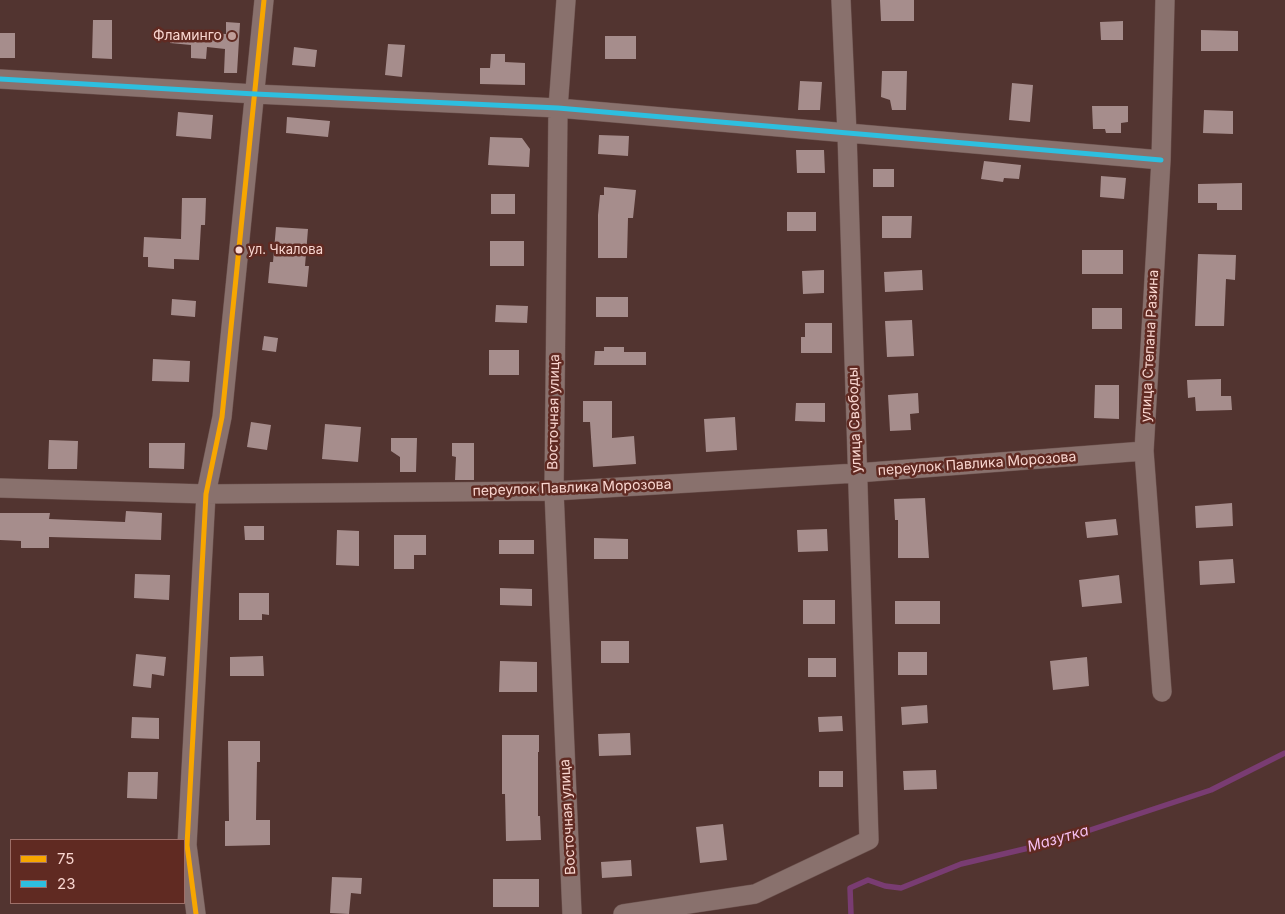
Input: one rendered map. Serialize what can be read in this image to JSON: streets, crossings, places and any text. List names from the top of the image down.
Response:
{
  "streets": {
    "street": [
      "улица Степана Разина",
      "Восточная улица",
      "улица Свободы",
      "переулок Павлика Морозова"
    ]
  },
  "crossings": [
    ["улица Степана Разина", "переулок Павлика Морозова"],
    ["Восточная улица", "переулок Павлика Морозова"],
    ["улица Свободы", "переулок Павлика Морозова"]
  ],
  "water": ["Мазутка"],
  "places": ["Фламинго", "ул. Чкалова"],
  "lines": ["transit line 75", "transit line 23"],
  "legend": ["75", "23"]
}
